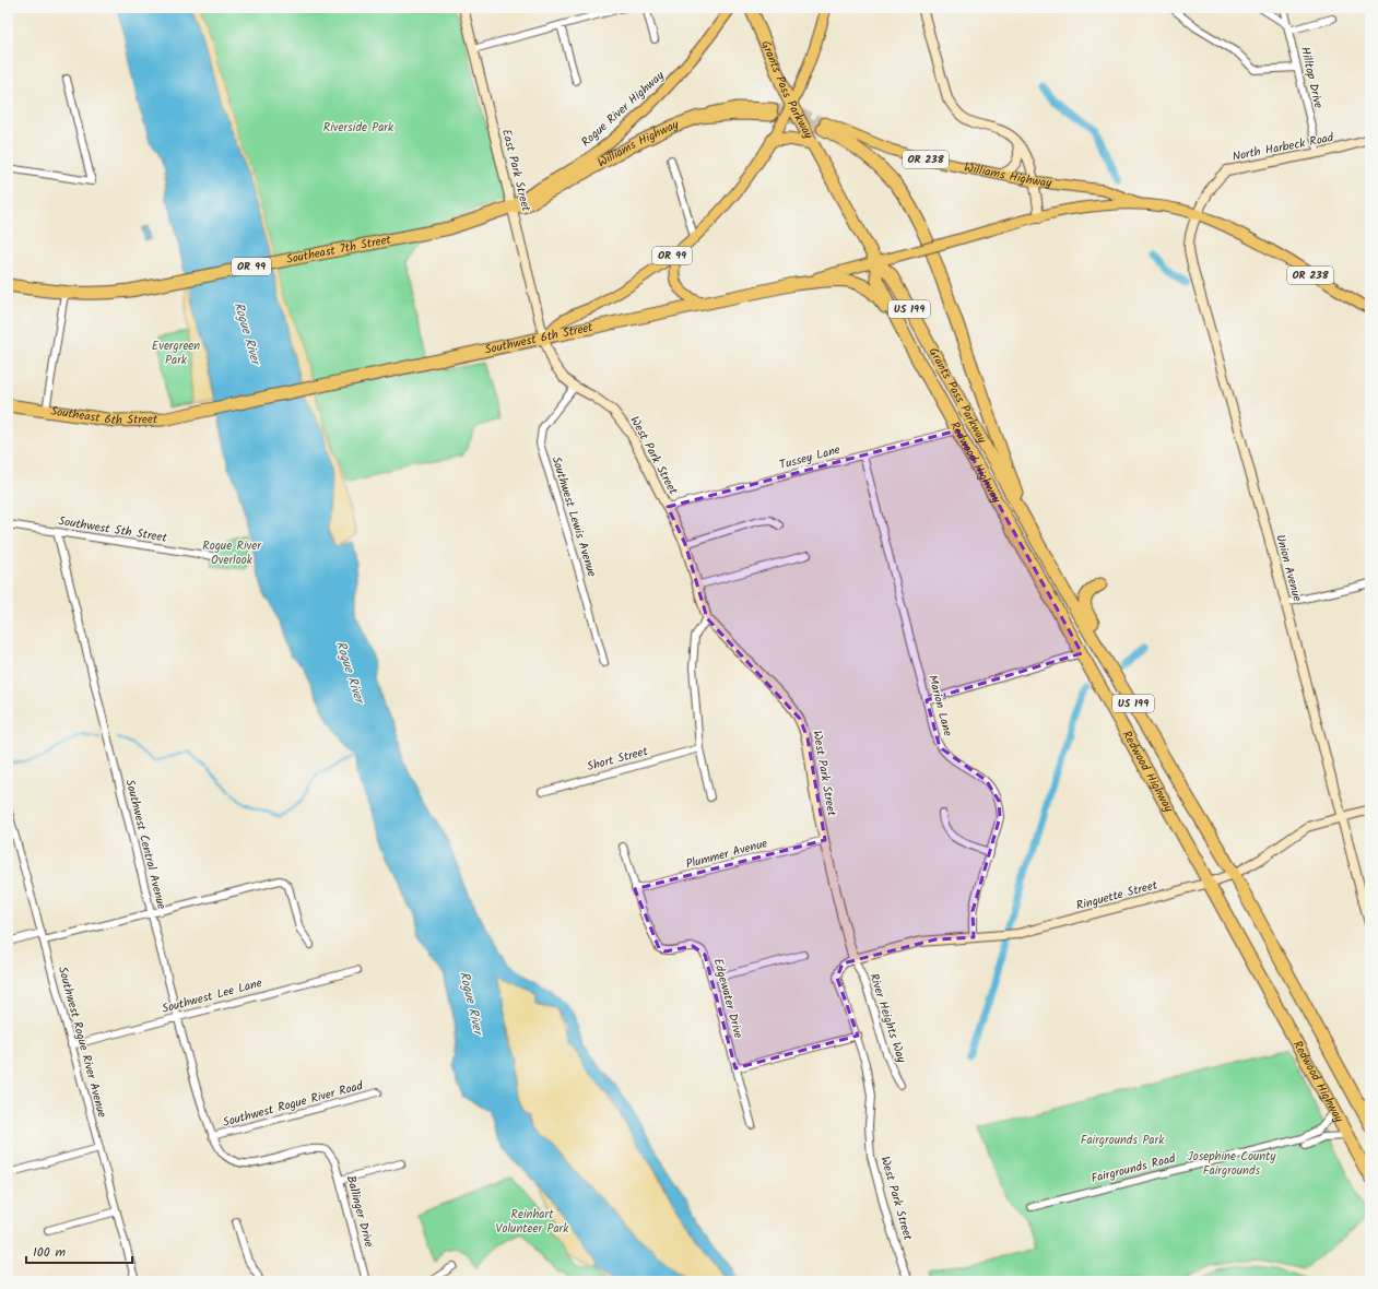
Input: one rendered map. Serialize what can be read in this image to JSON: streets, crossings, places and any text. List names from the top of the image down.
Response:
{
  "streets": {
    "highway": [
      "Grants Pass Parkway",
      "Williams Highway",
      "OR 238",
      "Southeast 7th Street",
      "OR 99",
      "US 199",
      "Southwest 6th Street",
      "Southeast 6th Street",
      "Redwood Highway"
    ],
    "main road": ["Rogue River Highway"],
    "street": [
      "Hilltop Drive",
      "North Harbeck Road",
      "East Park Street",
      "West Park Street",
      "Tussey Lane",
      "Southwest Lewis Avenue",
      "Southwest 5th Street",
      "Union Avenue",
      "Marion Lane",
      "Short Street",
      "Southwest Central Avenue",
      "Plummer Avenue",
      "Ringuette Street",
      "Southwest Lee Lane",
      "Edgewater Drive",
      "River Heights Way",
      "Southwest Rogue River Avenue",
      "Southwest Rogue River Road",
      "Fairgrounds Road",
      "Ballinger Drive"
    ]
  },
  "crossings": [
    ["Hilltop Drive", "North Harbeck Road"],
    ["Grants Pass Parkway", "Williams Highway"],
    ["Grants Pass Parkway", "OR 99"],
    ["Grants Pass Parkway", "Southwest 6th Street"],
    ["Grants Pass Parkway", "Redwood Highway"],
    ["Rogue River Highway", "Williams Highway"],
    ["Rogue River Highway", "East Park Street"],
    ["Rogue River Highway", "Southeast 7th Street"],
    ["Williams Highway", "North Harbeck Road"],
    ["Williams Highway", "East Park Street"],
    ["Williams Highway", "Southeast 7th Street"],
    ["Williams Highway", "Southwest 6th Street"],
    ["Williams Highway", "Union Avenue"],
    ["North Harbeck Road", "Union Avenue"],
    ["East Park Street", "Southeast 7th Street"],
    ["East Park Street", "OR 99"],
    ["East Park Street", "Southwest 6th Street"],
    ["East Park Street", "West Park Street"],
    ["OR 99", "Southwest 6th Street"],
    ["OR 99", "West Park Street"],
    ["Southwest 6th Street", "Southeast 6th Street"],
    ["Southwest 6th Street", "West Park Street"],
    ["West Park Street", "Tussey Lane"],
    ["West Park Street", "Southwest Lewis Avenue"],
    ["West Park Street", "Plummer Avenue"],
    ["West Park Street", "Ringuette Street"],
    ["West Park Street", "River Heights Way"],
    ["Tussey Lane", "Redwood Highway"],
    ["Tussey Lane", "Marion Lane"],
    ["Redwood Highway", "Ringuette Street"],
    ["Redwood Highway", "Fairgrounds Road"],
    ["Southwest 5th Street", "Southwest Central Avenue"],
    ["Union Avenue", "Ringuette Street"],
    ["Marion Lane", "Ringuette Street"],
    ["Southwest Central Avenue", "Southwest Lee Lane"],
    ["Southwest Central Avenue", "Southwest Rogue River Road"],
    ["Southwest Central Avenue", "Ballinger Drive"],
    ["Plummer Avenue", "Edgewater Drive"],
    ["Ringuette Street", "River Heights Way"],
    ["Southwest Lee Lane", "Southwest Rogue River Avenue"]
  ],
  "water": ["Rogue River"],
  "parks": [
    "Riverside Park",
    "Evergreen Park",
    "Rogue River Overlook",
    "Fairgrounds Park",
    "Josephine County Fairgrounds",
    "Reinhart Volunteer Park"
  ],
  "scale_bar": "100 m"
}
